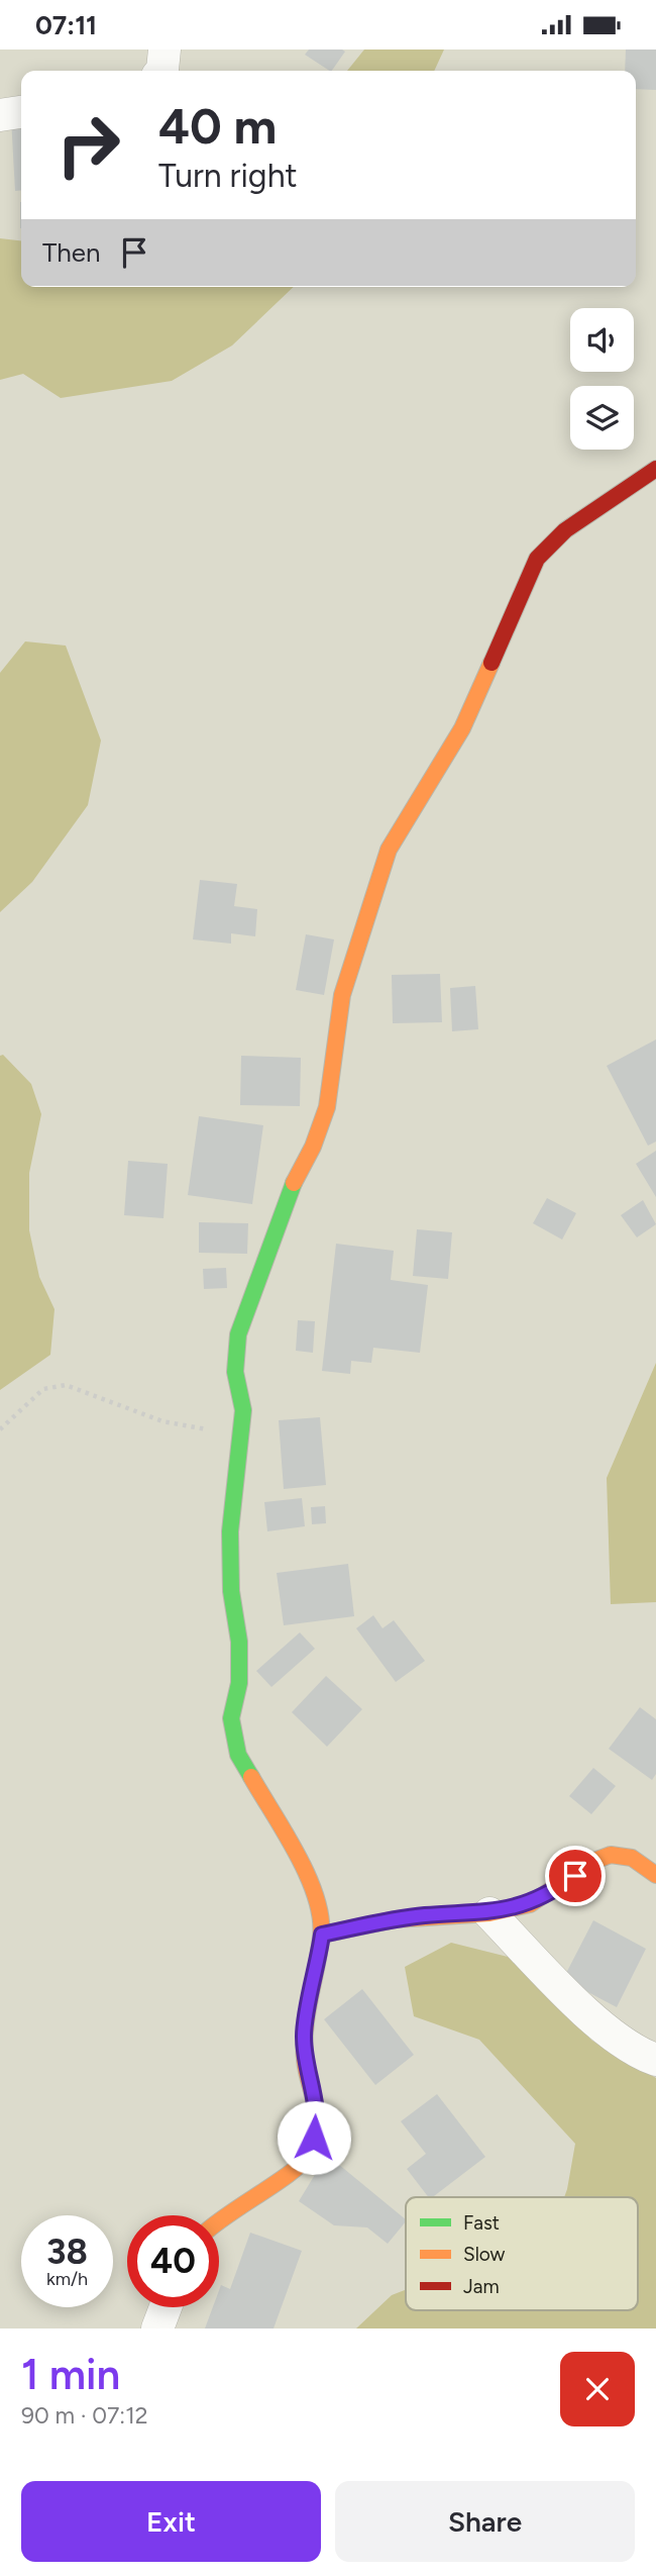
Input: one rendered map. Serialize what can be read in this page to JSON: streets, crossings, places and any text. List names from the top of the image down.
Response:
{
  "legend": ["Fast", "Slow", "Jam"],
  "page": {
    "status": "07:11",
    "turn": ["40 m", "Turn right"],
    "then": "Then",
    "speed": "38 km/h",
    "limit": "40",
    "heading": ["1 min", "90 m · 07:12"],
    "buttons": ["Exit", "Share"]
  }
}
